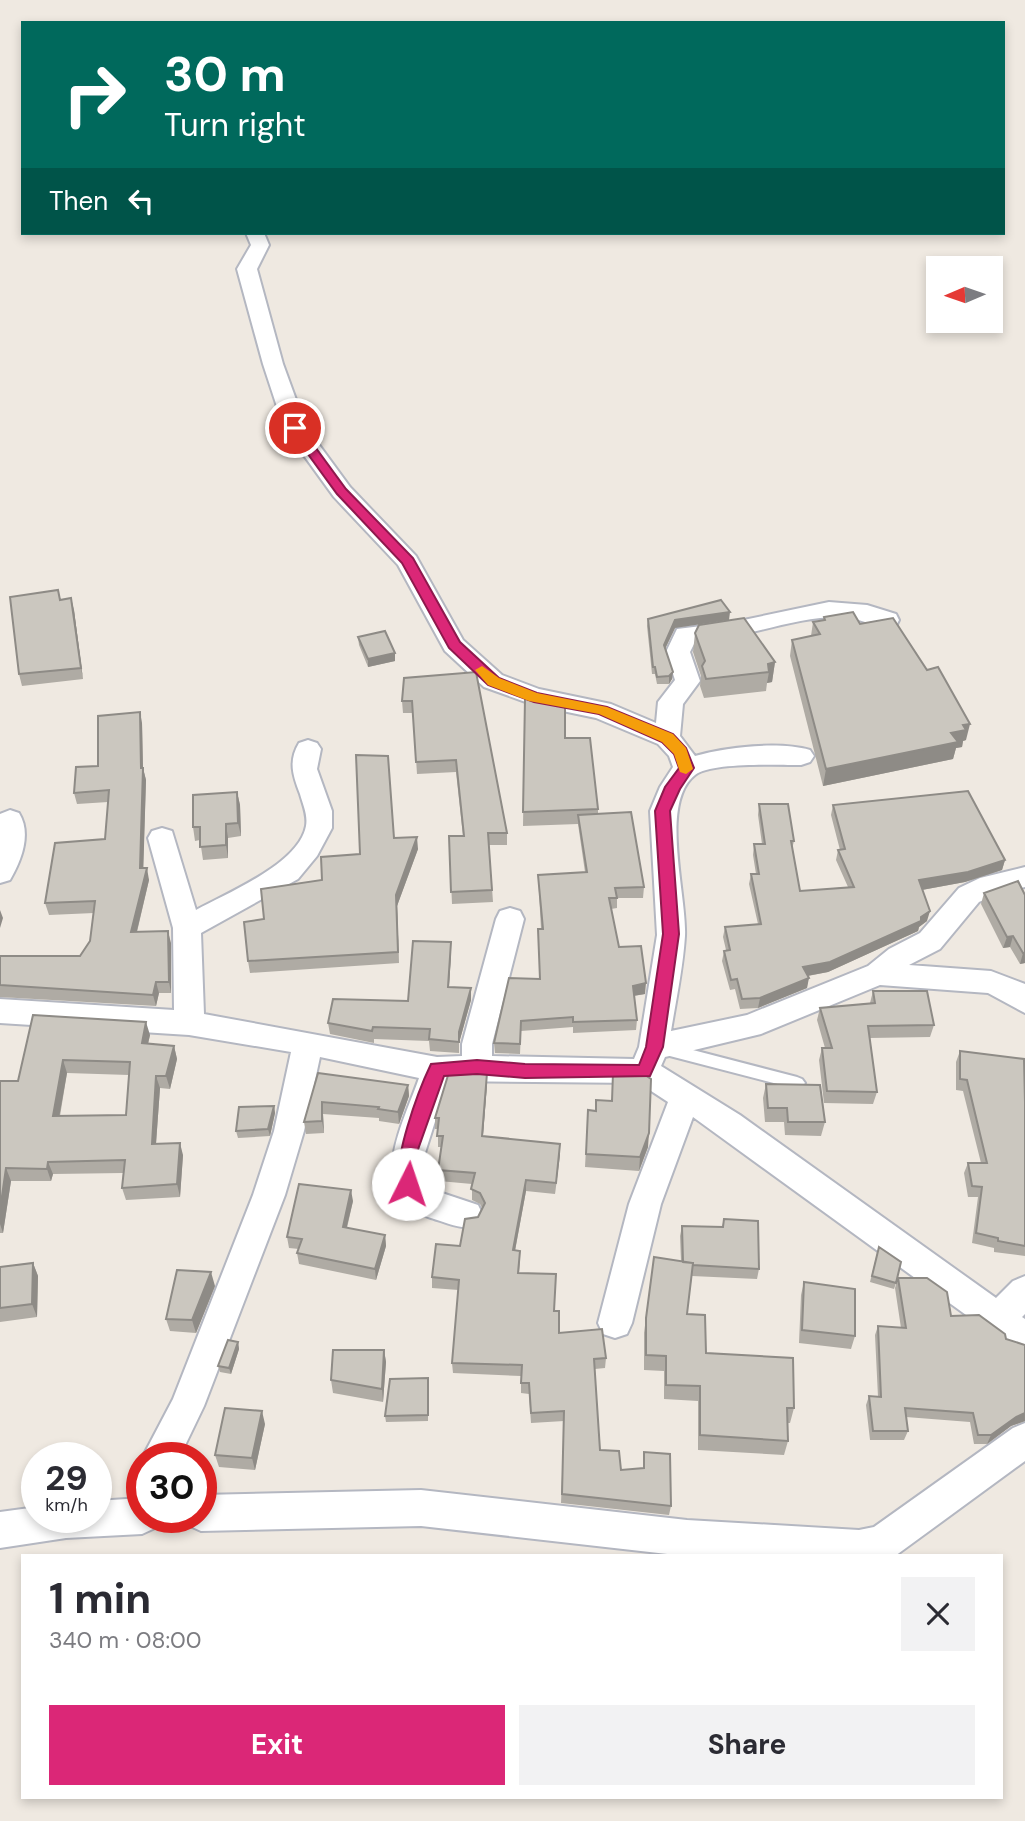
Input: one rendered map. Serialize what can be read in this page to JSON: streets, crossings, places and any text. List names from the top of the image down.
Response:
{
  "north": "left",
  "page": {
    "turn": ["30 m", "Turn right"],
    "then": "Then",
    "speed": "29 km/h",
    "limit": "30",
    "heading": ["1 min", "340 m · 08:00"],
    "buttons": ["Exit", "Share"]
  }
}
